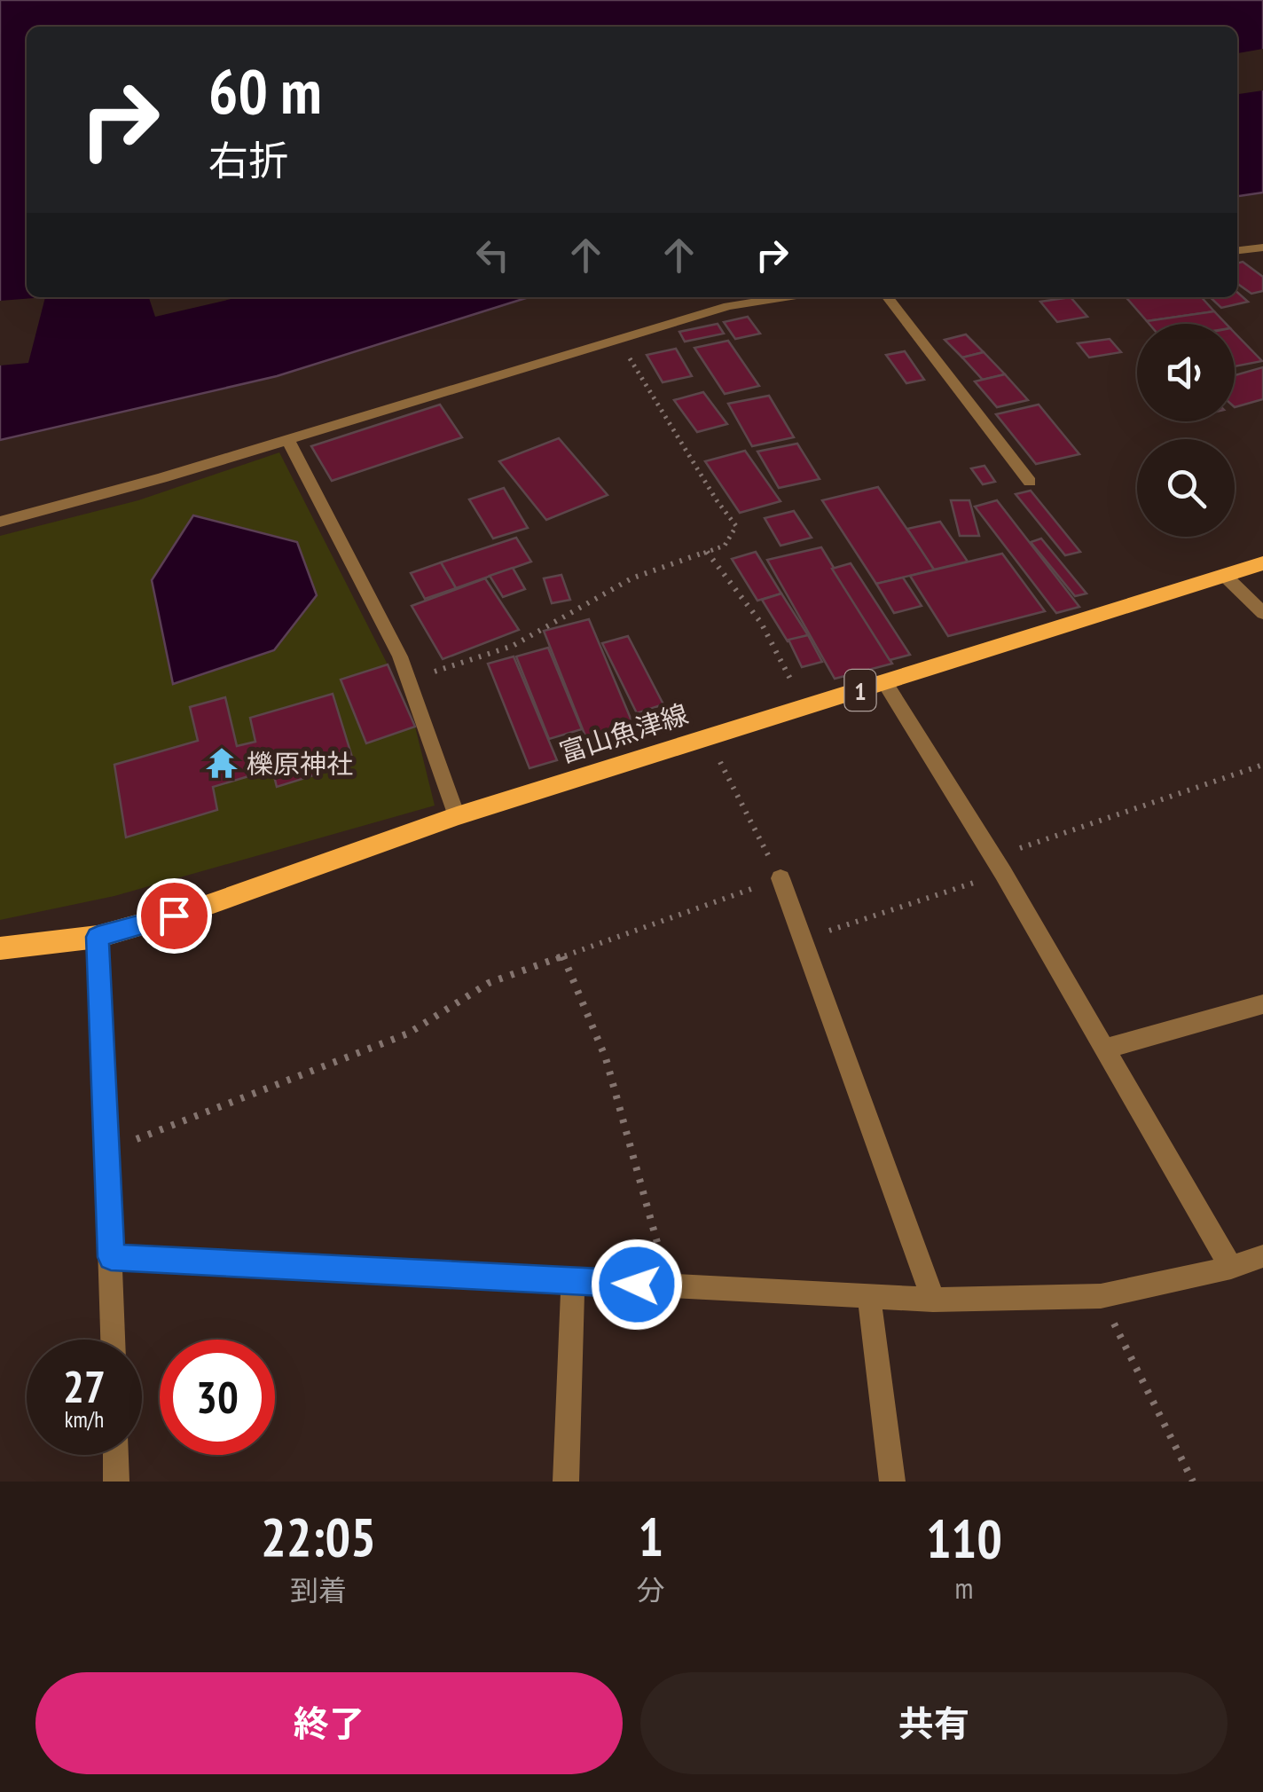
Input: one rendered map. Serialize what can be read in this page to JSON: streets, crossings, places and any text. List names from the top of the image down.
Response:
{
  "streets": {
    "main road": ["1", "富山魚津線"]
  },
  "places": {
    "temple": ["櫟原神社"]
  },
  "page": {
    "turn": ["60 m", "右折"],
    "speed": "27 km/h",
    "limit": "30",
    "eta": [
      "22:05",
      "到着",
      "1",
      "分",
      "110",
      "m"
    ],
    "buttons": ["終了", "共有"]
  }
}
